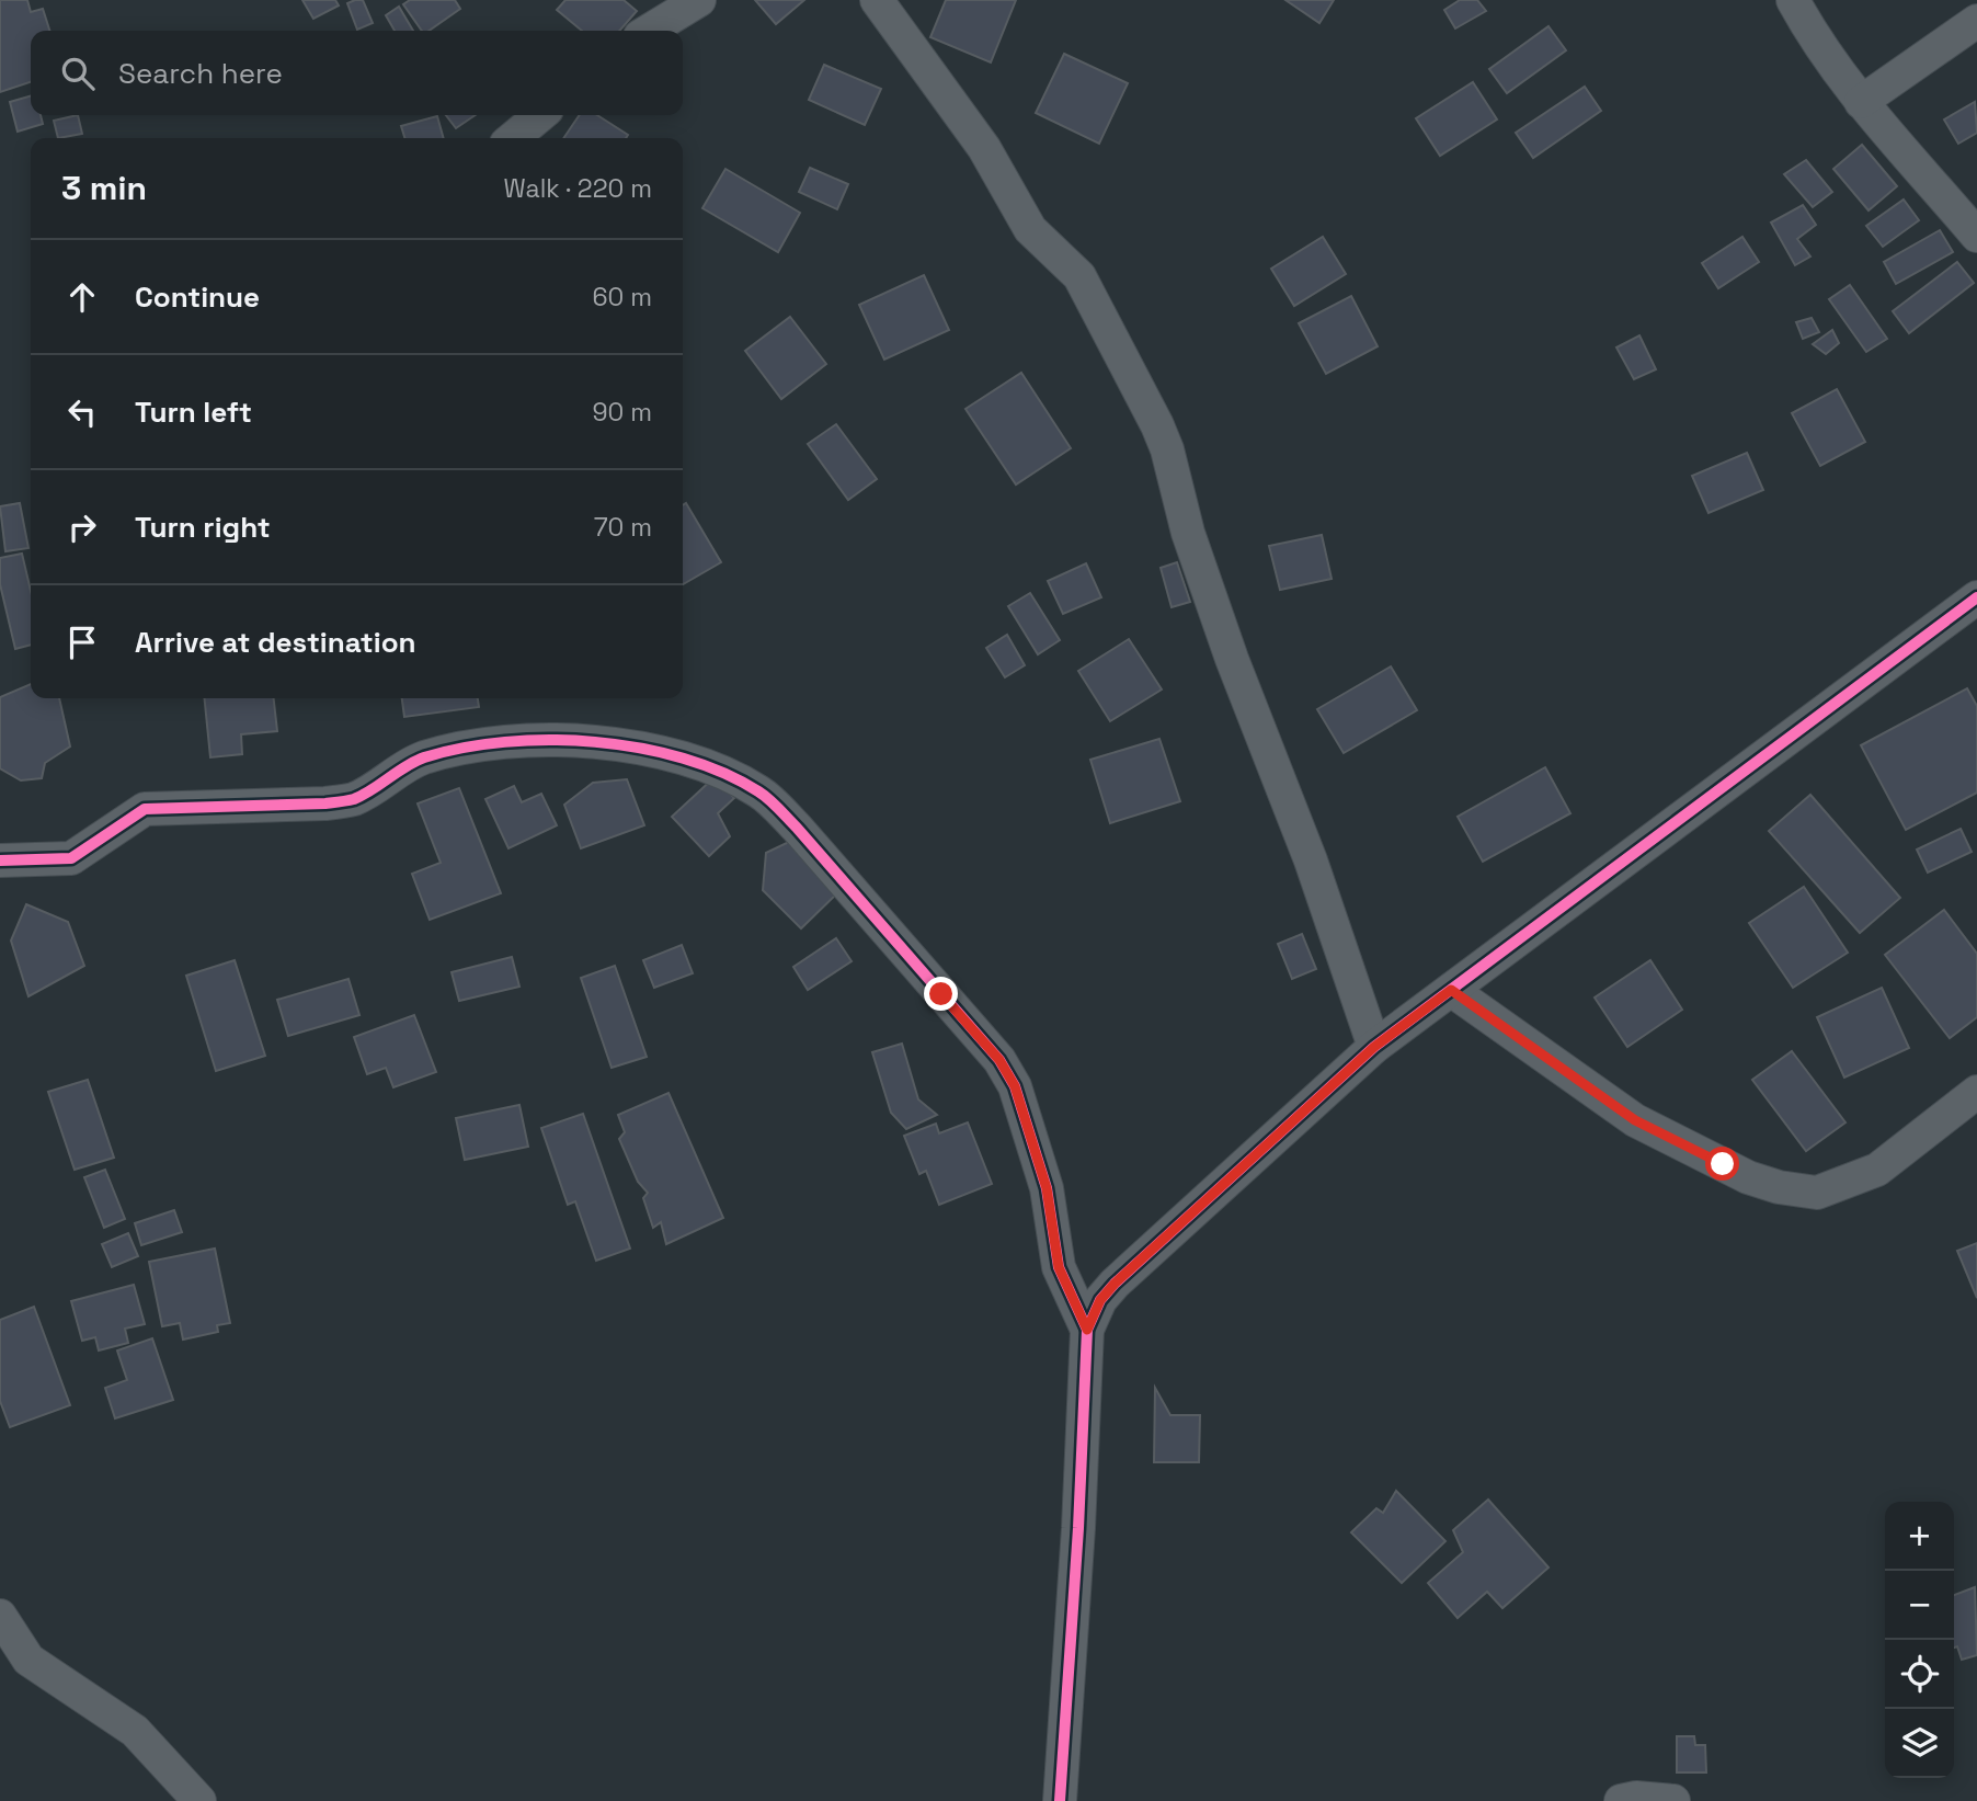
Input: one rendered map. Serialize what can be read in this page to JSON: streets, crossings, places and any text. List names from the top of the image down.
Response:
{
  "page": {
    "search": "Search here",
    "heading": ["3 min", "Walk · 220 m"],
    "list": [
      ["Continue", "60 m"],
      ["Turn left", "90 m"],
      ["Turn right", "70 m"],
      "Arrive at destination"
    ],
    "map_buttons": ["+", "−"]
  }
}
